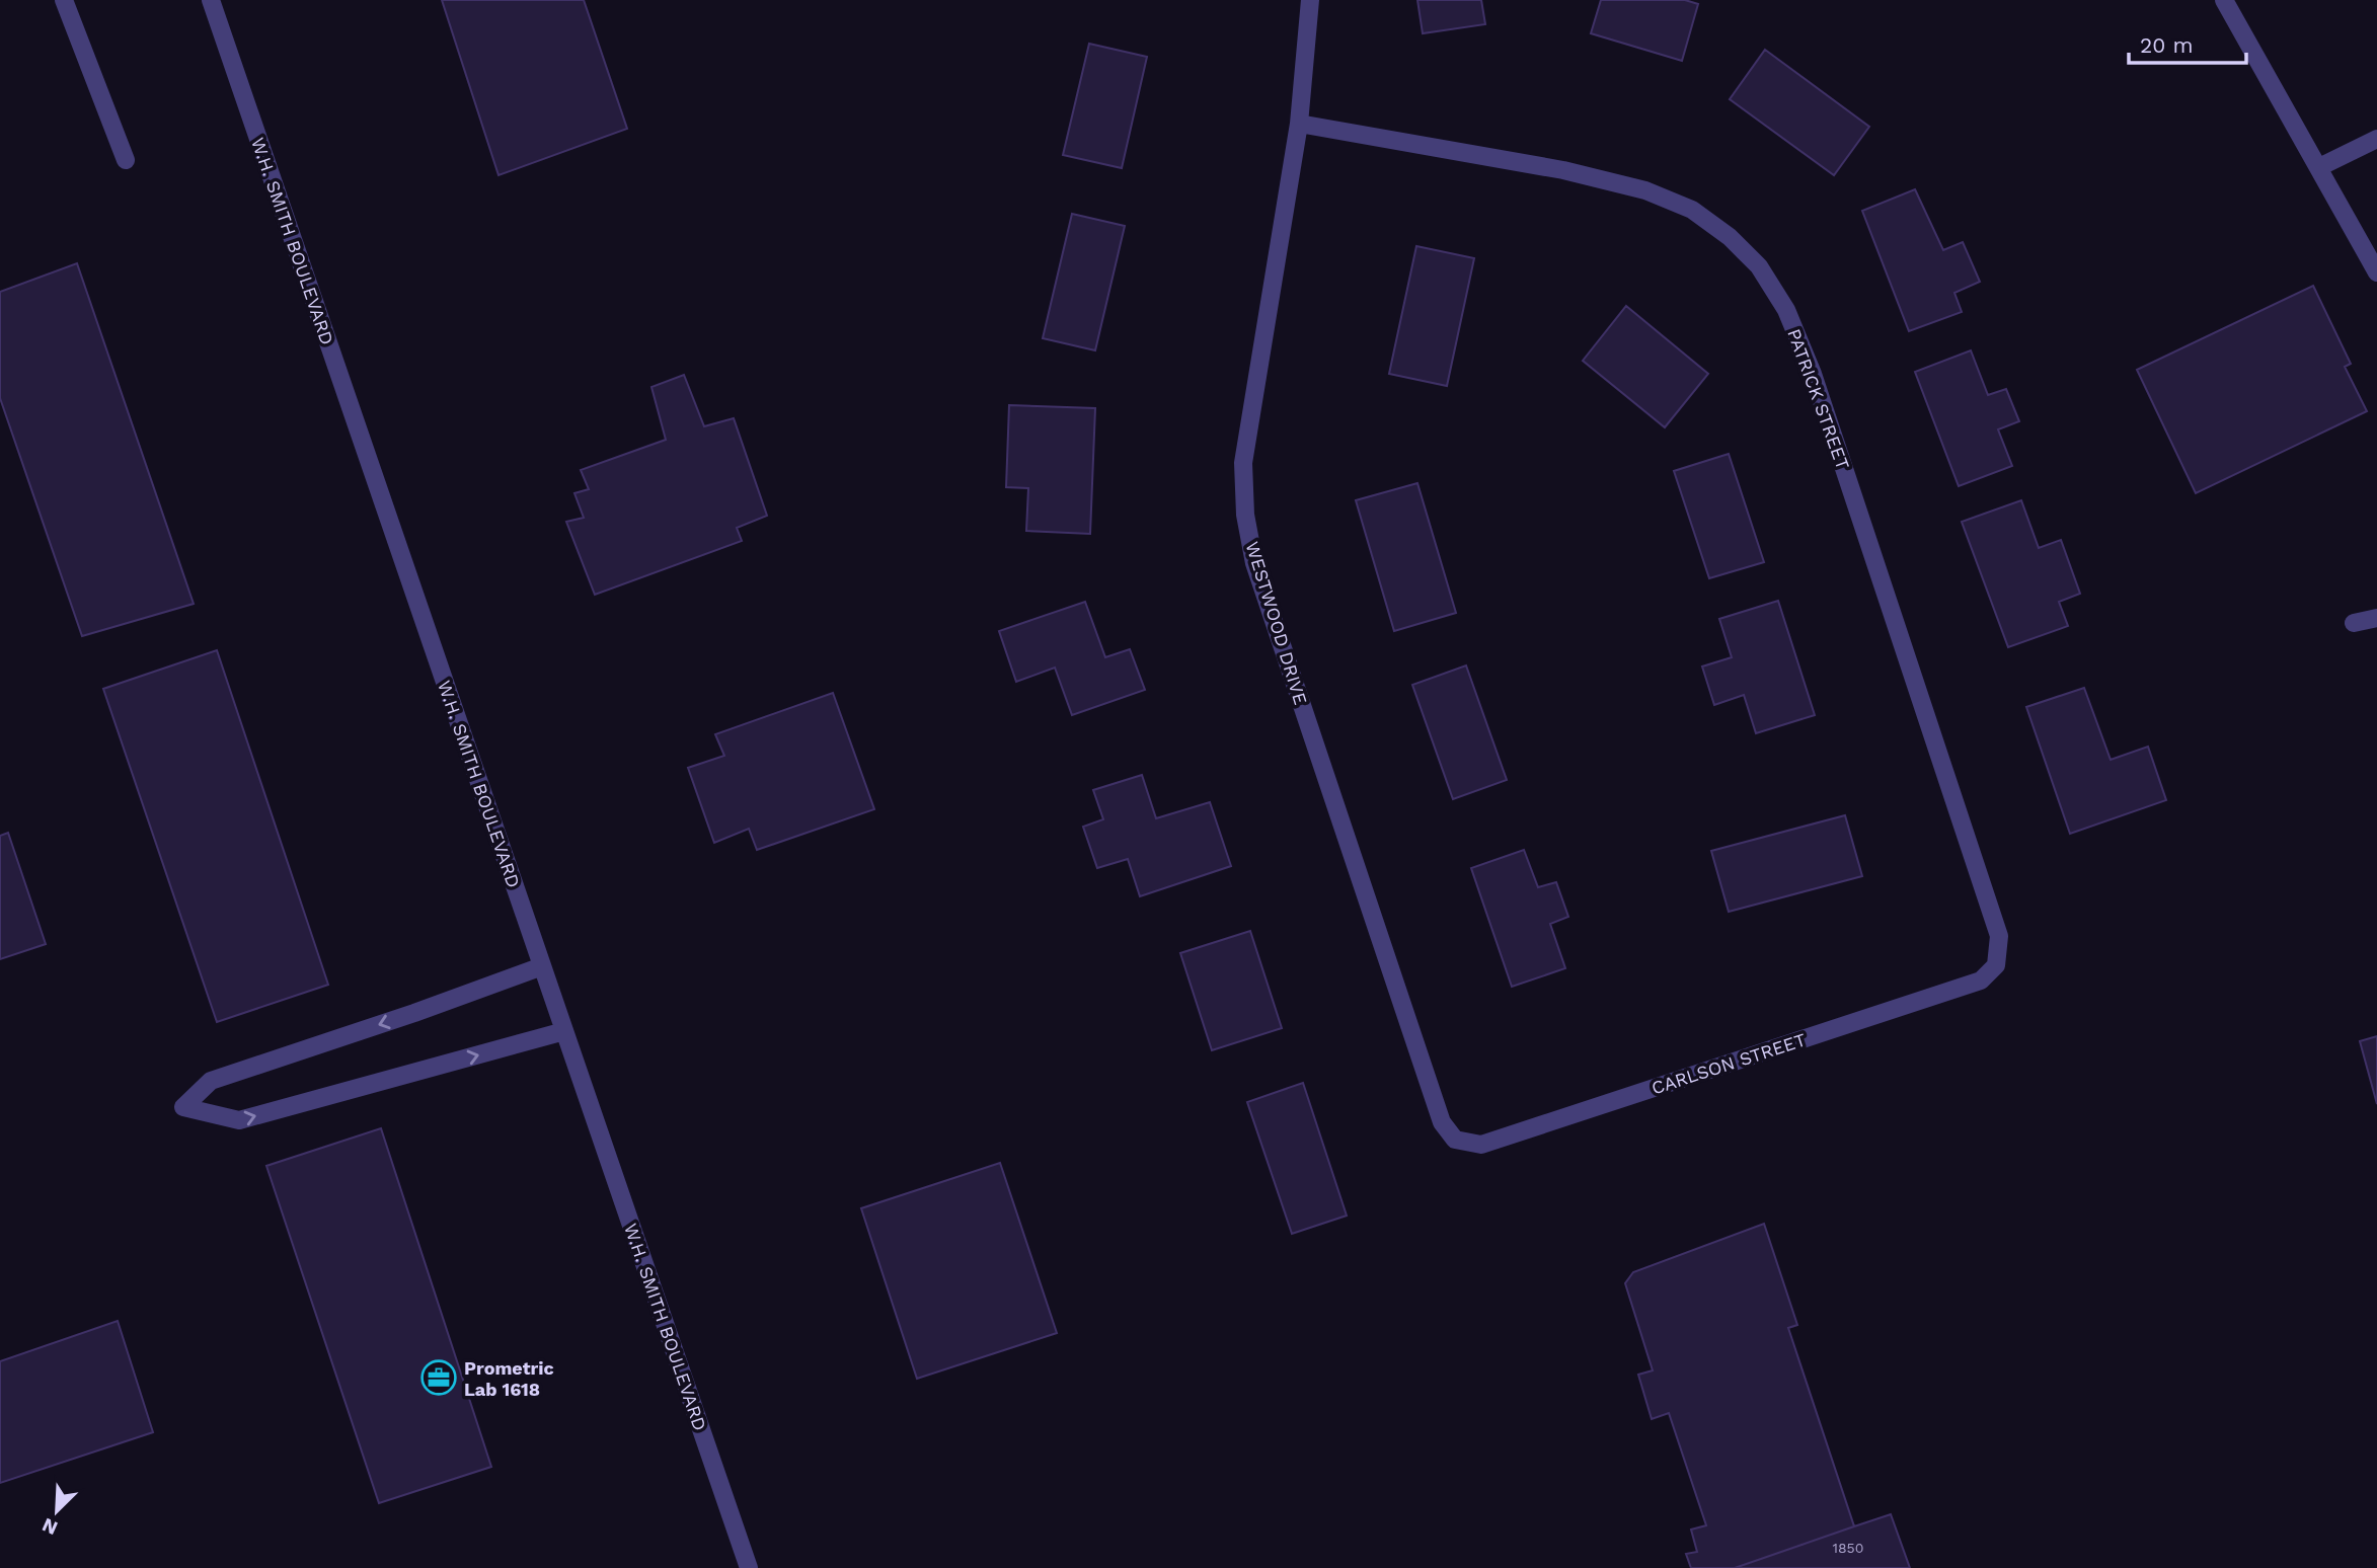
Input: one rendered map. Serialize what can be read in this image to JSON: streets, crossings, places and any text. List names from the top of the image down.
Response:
{
  "streets": {
    "street": [
      "W.H. SMITH BOULEVARD",
      "PATRICK STREET",
      "WESTWOOD DRIVE",
      "CARLSON STREET"
    ]
  },
  "crossings": [
    ["PATRICK STREET", "WESTWOOD DRIVE"],
    ["PATRICK STREET", "CARLSON STREET"],
    ["WESTWOOD DRIVE", "CARLSON STREET"]
  ],
  "places": {
    "office": ["Prometric Lab 1618"]
  },
  "house_numbers": ["1850"],
  "scale_bar": "20 m",
  "north": "bottom left"
}
